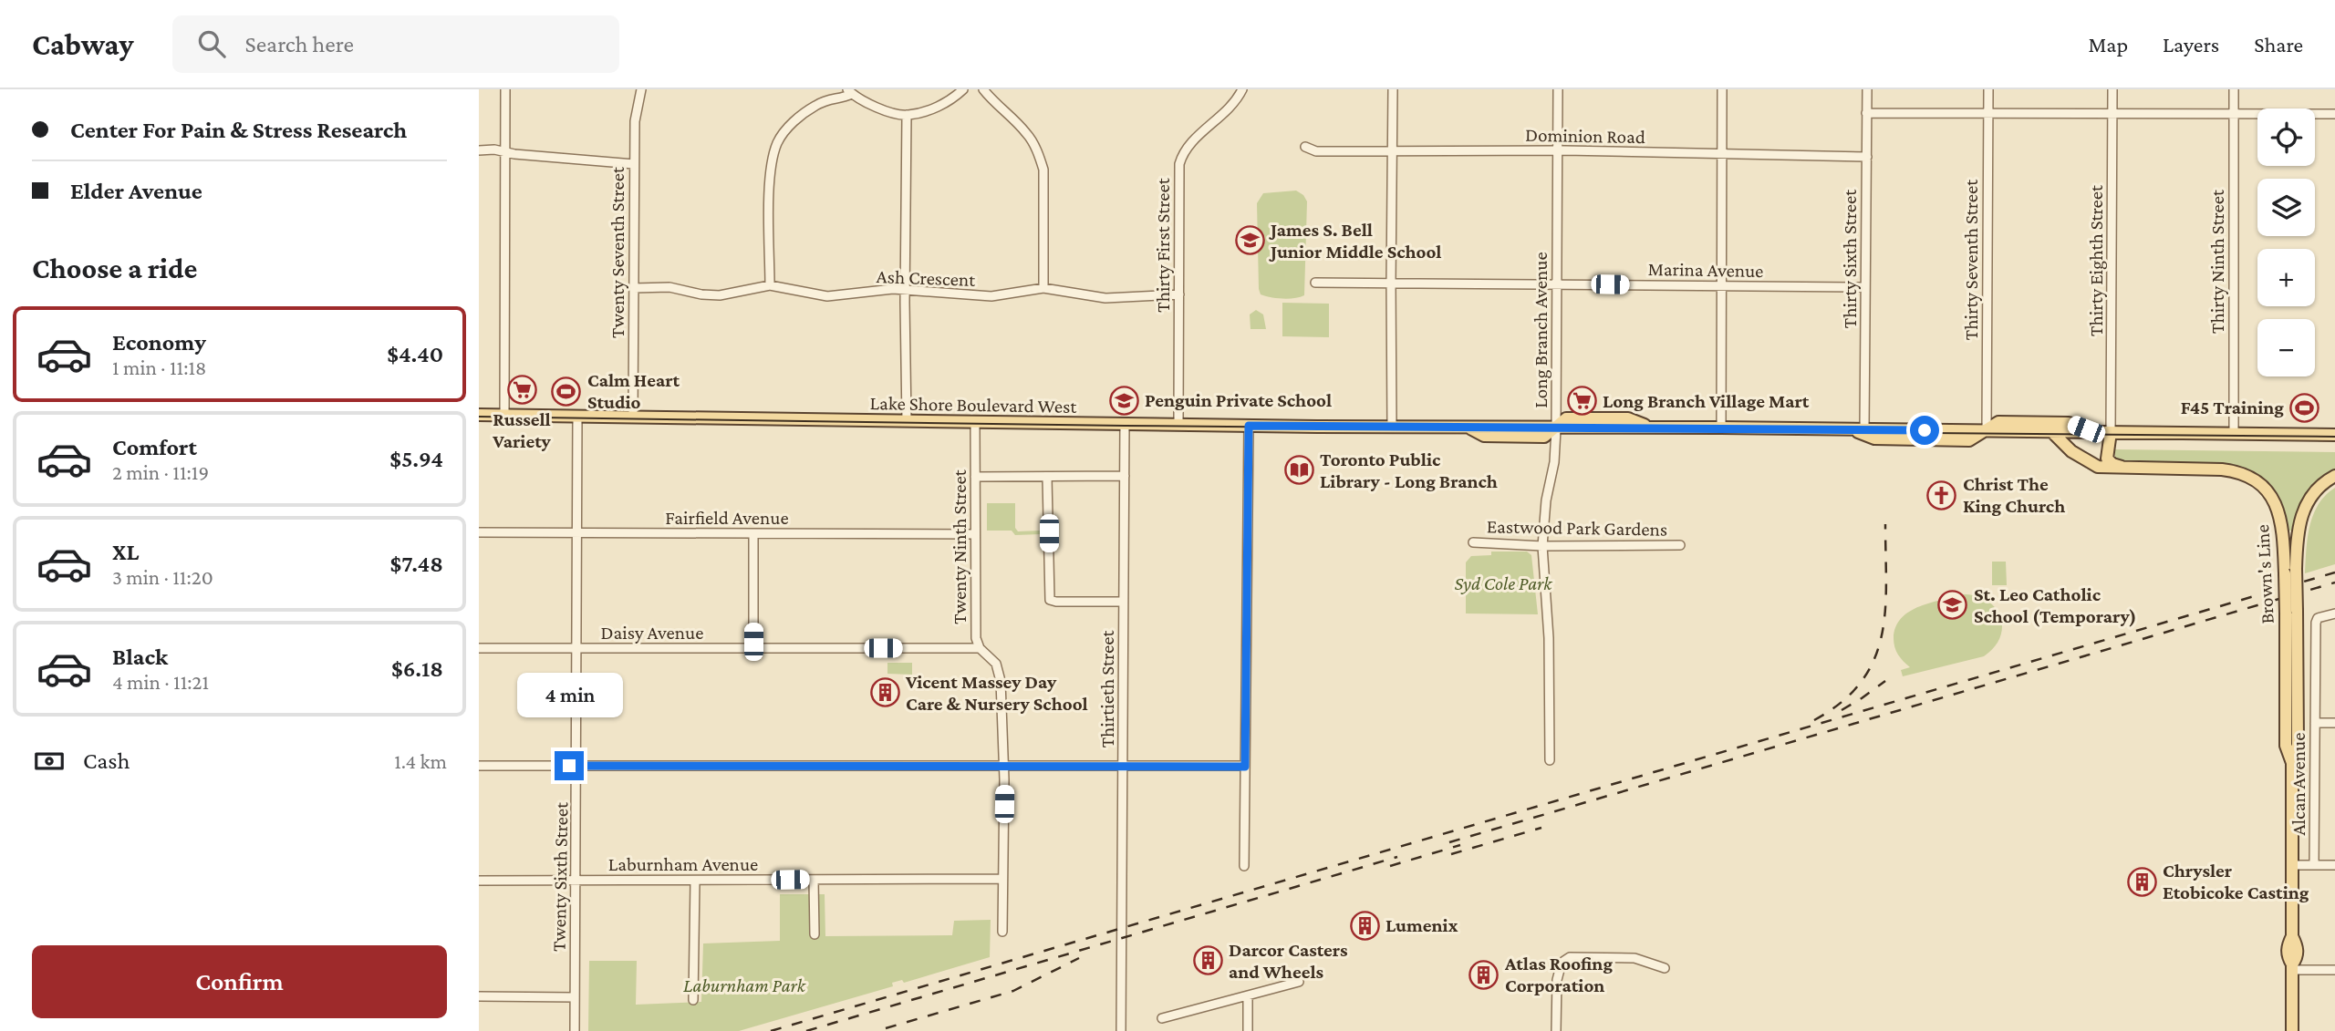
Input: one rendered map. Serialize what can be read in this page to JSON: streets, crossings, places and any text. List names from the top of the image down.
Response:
{
  "streets": {
    "main road": ["Lake Shore Boulevard West", "Brown's Line"],
    "street": [
      "Dominion Road",
      "Thirty First Street",
      "Twenty Seventh Street",
      "Thirty Sixth Street",
      "Thirty Seventh Street",
      "Thirty Eighth Street",
      "Thirty Ninth Street",
      "Marina Avenue",
      "Ash Crescent",
      "Long Branch Avenue",
      "Fairfield Avenue",
      "Eastwood Park Gardens",
      "Twenty Ninth Street",
      "Daisy Avenue",
      "Thirtieth Street",
      "Alcan Avenue",
      "Laburnham Avenue",
      "Twenty Sixth Street"
    ]
  },
  "crossings": [
    ["Dominion Road", "Thirty Sixth Street"],
    ["Dominion Road", "Long Branch Avenue"],
    ["Thirty First Street", "Ash Crescent"],
    ["Thirty First Street", "Lake Shore Boulevard West"],
    ["Twenty Seventh Street", "Ash Crescent"],
    ["Twenty Seventh Street", "Lake Shore Boulevard West"],
    ["Thirty Sixth Street", "Marina Avenue"],
    ["Thirty Sixth Street", "Lake Shore Boulevard West"],
    ["Thirty Seventh Street", "Lake Shore Boulevard West"],
    ["Thirty Eighth Street", "Lake Shore Boulevard West"],
    ["Thirty Ninth Street", "Lake Shore Boulevard West"],
    ["Marina Avenue", "Long Branch Avenue"],
    ["Long Branch Avenue", "Lake Shore Boulevard West"],
    ["Long Branch Avenue", "Eastwood Park Gardens"],
    ["Lake Shore Boulevard West", "Twenty Ninth Street"],
    ["Lake Shore Boulevard West", "Brown's Line"],
    ["Lake Shore Boulevard West", "Thirtieth Street"],
    ["Lake Shore Boulevard West", "Twenty Sixth Street"],
    ["Fairfield Avenue", "Twenty Ninth Street"],
    ["Fairfield Avenue", "Twenty Sixth Street"],
    ["Twenty Ninth Street", "Daisy Avenue"],
    ["Twenty Ninth Street", "Laburnham Avenue"],
    ["Daisy Avenue", "Twenty Sixth Street"],
    ["Laburnham Avenue", "Twenty Sixth Street"]
  ],
  "parks": ["Syd Cole Park", "Laburnham Park"],
  "places": {
    "school or university": ["James S. Bell Junior Middle School", "Penguin Private School", "St. Leo Catholic School (Temporary)"],
    "supermarket": ["Russell Variety", "Long Branch Village Mart"],
    "sports": ["Calm Heart Studio", "F45 Training"],
    "library": ["Toronto Public Library - Long Branch"],
    "church": ["Christ The King Church"],
    "building": [
      "Vicent Massey Day Care & Nursery School",
      "Chrysler Etobicoke Casting",
      "Lumenix",
      "Darcor Casters and Wheels",
      "Atlas Roofing Corporation"
    ]
  },
  "page": {
    "header": "Cabway",
    "search": "Search here",
    "nav": ["Map", "Layers", "Share"],
    "banner": ["Center For Pain & Stress Research", "Elder Avenue"],
    "map_buttons": ["+", "−"],
    "heading": "Choose a ride",
    "list": [
      {
        "name": "Economy",
        "note": "1 min · 11:18",
        "value": "$4.40"
      },
      {
        "name": "Comfort",
        "note": "2 min · 11:19",
        "value": "$5.94"
      },
      {
        "name": "XL",
        "note": "3 min · 11:20",
        "value": "$7.48"
      },
      {
        "name": "Black",
        "note": "4 min · 11:21",
        "value": "$6.18"
      }
    ],
    "bubble": "4 min",
    "pay": ["Cash", "1.4 km"],
    "buttons": "Confirm"
  }
}
